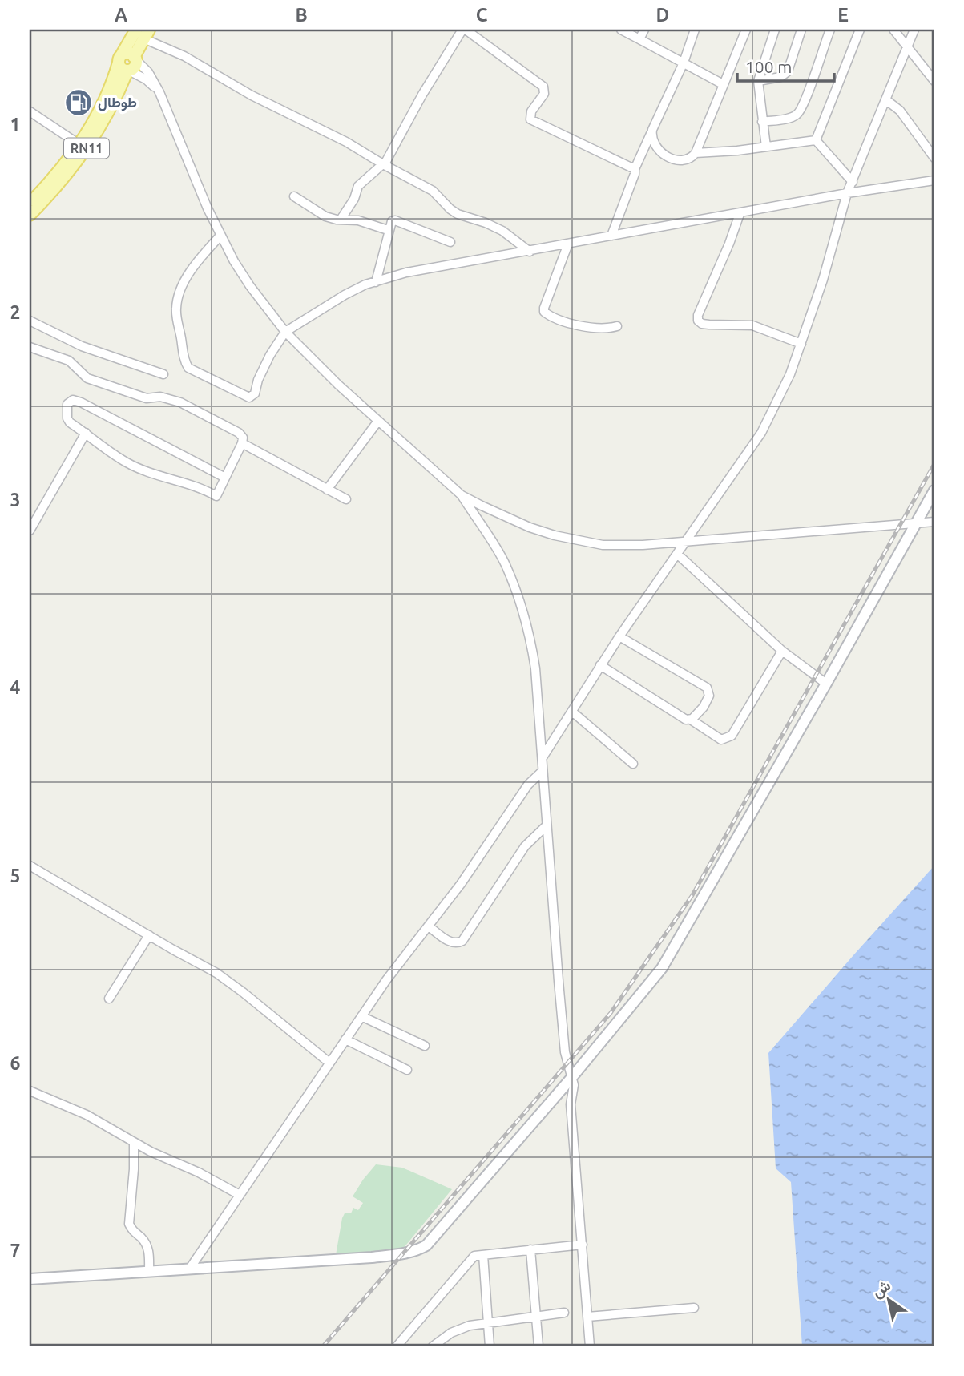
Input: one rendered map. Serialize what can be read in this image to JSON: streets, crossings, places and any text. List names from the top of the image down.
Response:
{
  "streets": {
    "main road": ["RN11"]
  },
  "places": {
    "fuel station": ["طوطال"]
  },
  "scale_bar": "100 m",
  "north": "top left",
  "grid": {
    "columns": [
      "A",
      "B",
      "C",
      "D",
      "E"
    ],
    "rows": [
      "1",
      "2",
      "3",
      "4",
      "5",
      "6",
      "7"
    ]
  }
}
